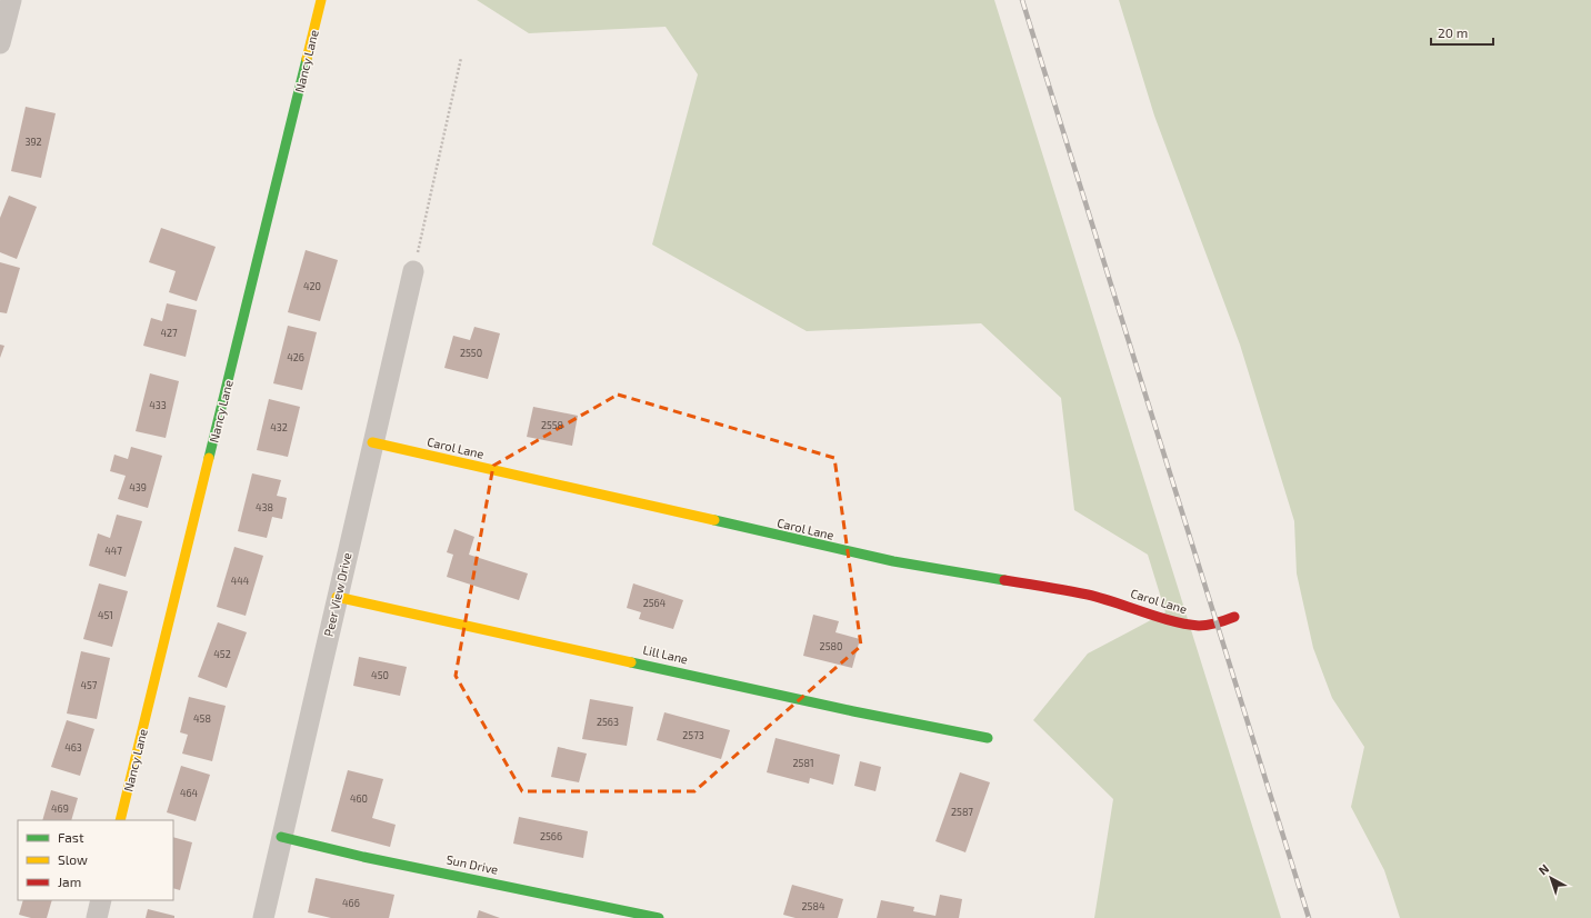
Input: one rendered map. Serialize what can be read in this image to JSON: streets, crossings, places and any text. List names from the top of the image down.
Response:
{
  "streets": {
    "street": [
      "Nancy Lane",
      "Carol Lane",
      "Peer View Drive",
      "Lill Lane",
      "Sun Drive"
    ]
  },
  "crossings": [
    ["Carol Lane", "Peer View Drive"],
    ["Peer View Drive", "Lill Lane"],
    ["Peer View Drive", "Sun Drive"]
  ],
  "house_numbers": [
    "392",
    "420",
    "427",
    "2550",
    "426",
    "433",
    "2558",
    "432",
    "439",
    "438",
    "447",
    "444",
    "2564",
    "451",
    "2580",
    "452",
    "450",
    "457",
    "458",
    "2563",
    "2573",
    "463",
    "2581",
    "464",
    "460",
    "469",
    "2587",
    "2566",
    "466",
    "2584"
  ],
  "legend": ["Fast", "Slow", "Jam"],
  "scale_bar": "20 m",
  "north": "top left"
}
